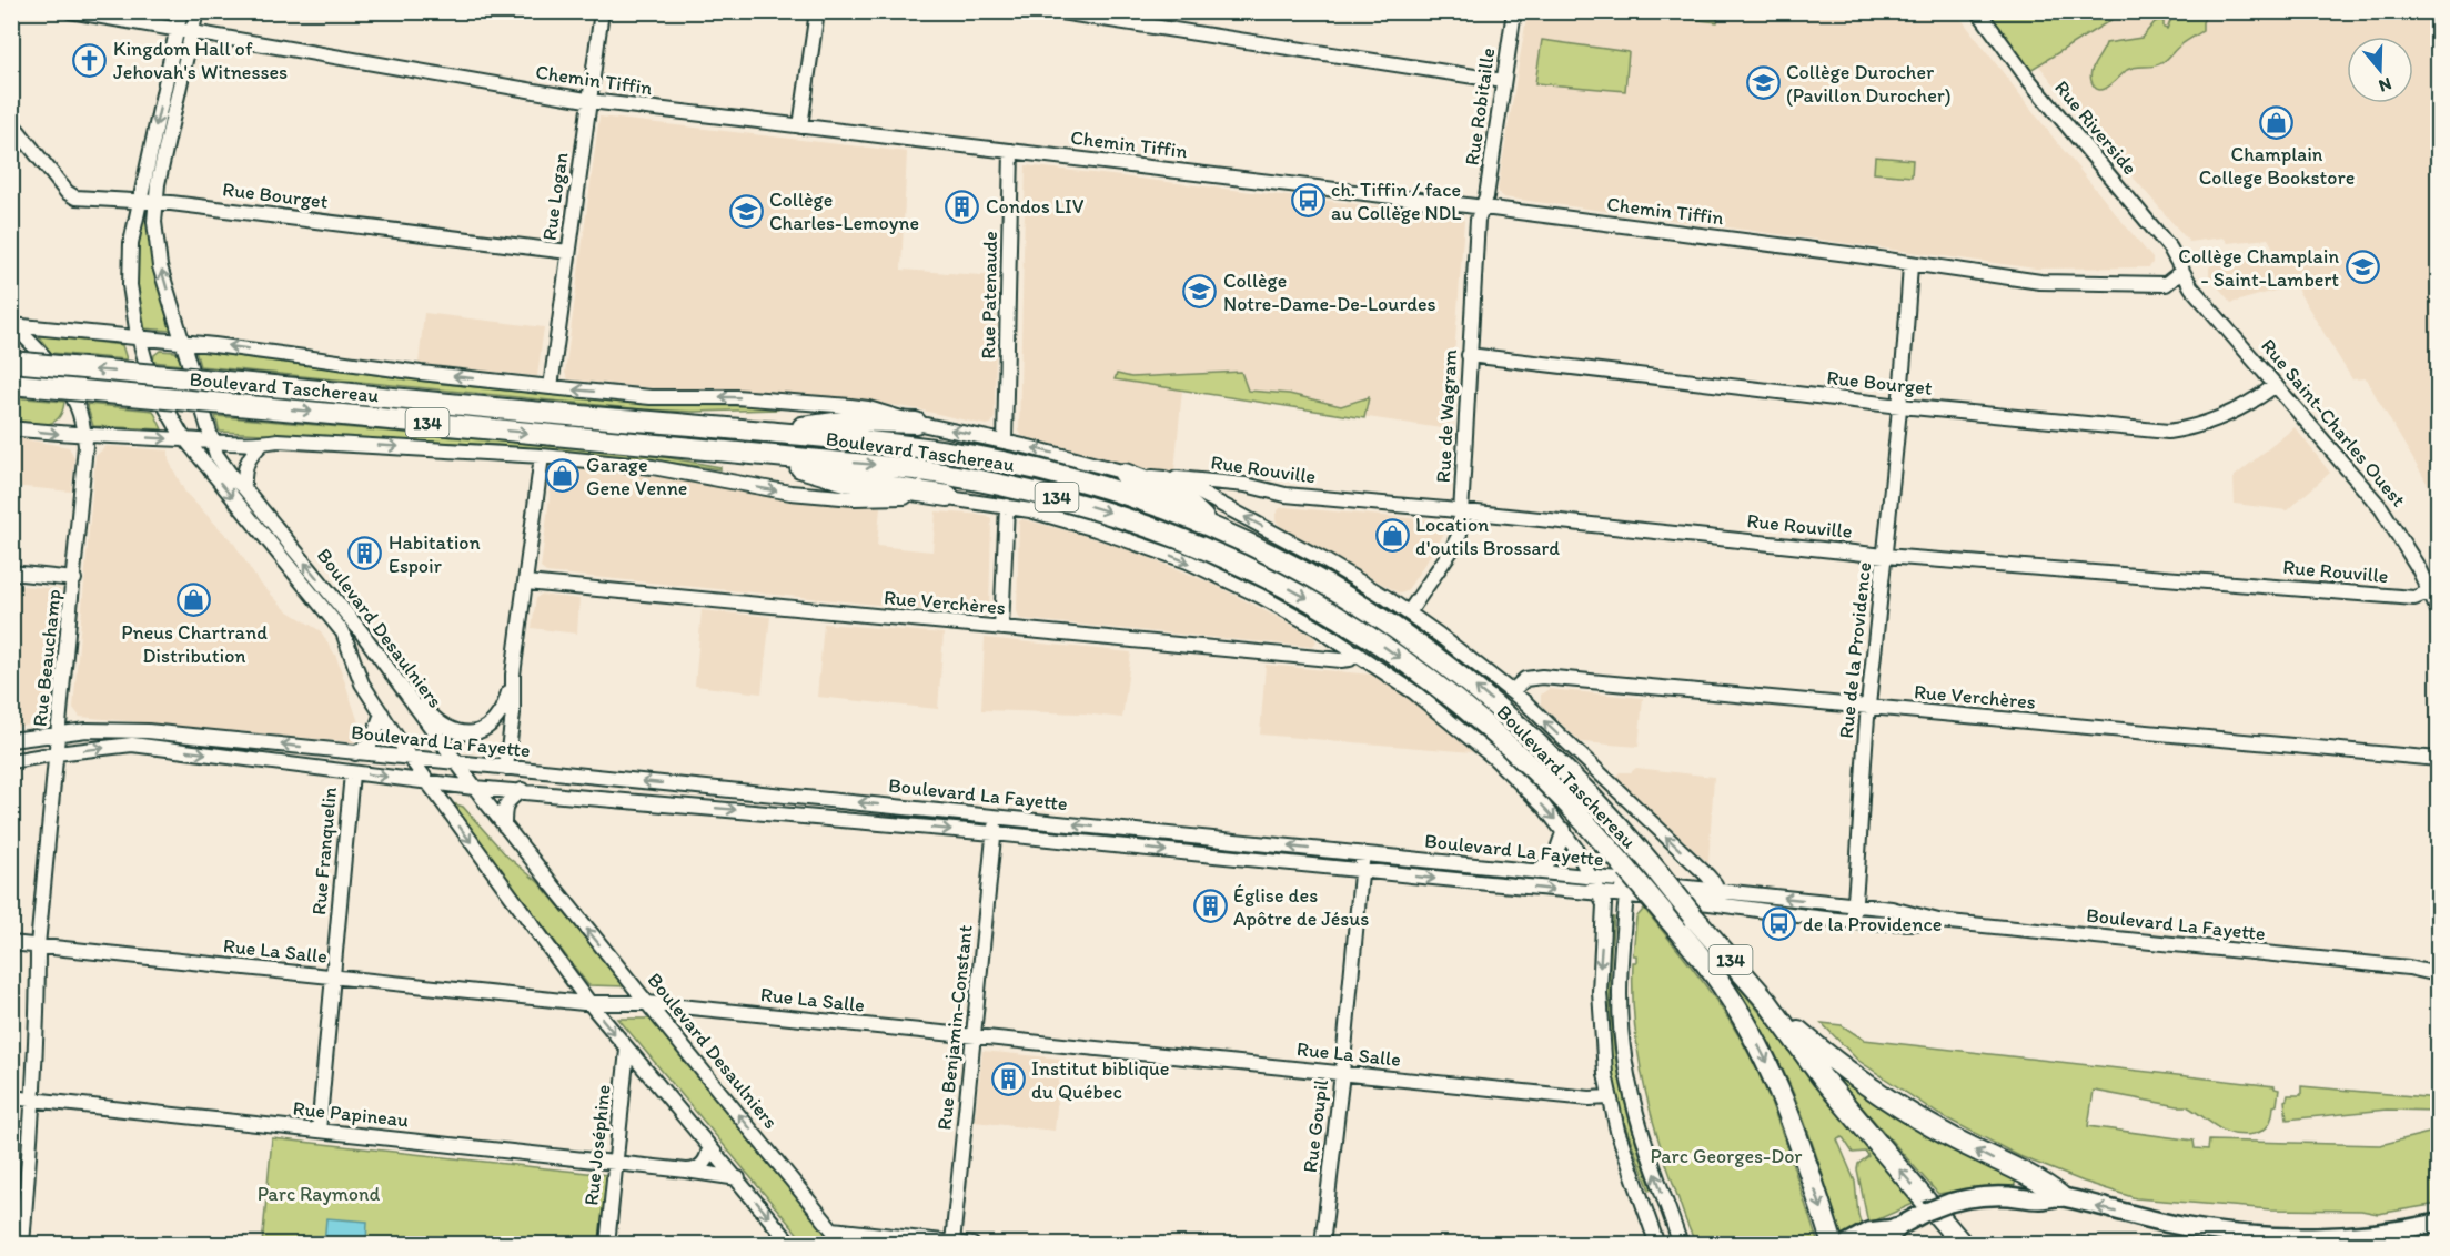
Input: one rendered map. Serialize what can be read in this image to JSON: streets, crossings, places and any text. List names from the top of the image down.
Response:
{
  "streets": {
    "highway": ["Boulevard Taschereau", "134"],
    "street": [
      "Chemin Tiffin",
      "Rue Robitaille",
      "Rue Riverside",
      "Rue Bourget",
      "Rue Logan",
      "Rue Patenaude",
      "Rue de Wagram",
      "Rue Saint-Charles Ouest",
      "Rue Rouville",
      "Rue Verchères",
      "Boulevard Desaulniers",
      "Rue de la Providence",
      "Rue Beauchamp",
      "Boulevard La Fayette",
      "Rue Franquelin",
      "Rue La Salle",
      "Rue Benjamin-Constant",
      "Rue Papineau",
      "Rue Goupil",
      "Rue Joséphine"
    ]
  },
  "crossings": [
    ["Chemin Tiffin", "Rue Robitaille"],
    ["Chemin Tiffin", "Rue Riverside"],
    ["Chemin Tiffin", "Rue Logan"],
    ["Chemin Tiffin", "Rue Patenaude"],
    ["Chemin Tiffin", "Rue de Wagram"],
    ["Chemin Tiffin", "Rue Saint-Charles Ouest"],
    ["Chemin Tiffin", "Boulevard Desaulniers"],
    ["Chemin Tiffin", "Rue de la Providence"],
    ["Rue Robitaille", "Rue de Wagram"],
    ["Rue Riverside", "Rue Saint-Charles Ouest"],
    ["Rue Bourget", "Rue Logan"],
    ["Rue Bourget", "Rue de Wagram"],
    ["Rue Bourget", "Rue Saint-Charles Ouest"],
    ["Rue Bourget", "Boulevard Desaulniers"],
    ["Rue Bourget", "Rue de la Providence"],
    ["Rue Logan", "Boulevard Taschereau"],
    ["Rue Patenaude", "Boulevard Taschereau"],
    ["Boulevard Taschereau", "Rue de Wagram"],
    ["Boulevard Taschereau", "Rue Rouville"],
    ["Boulevard Taschereau", "Rue Verchères"],
    ["Boulevard Taschereau", "Boulevard Desaulniers"],
    ["Boulevard Taschereau", "Rue Beauchamp"],
    ["Boulevard Taschereau", "Boulevard La Fayette"],
    ["Rue de Wagram", "Rue Rouville"],
    ["Rue Saint-Charles Ouest", "Rue Rouville"],
    ["Rue Rouville", "Rue de la Providence"],
    ["Rue Verchères", "Rue de la Providence"],
    ["Boulevard Desaulniers", "Boulevard La Fayette"],
    ["Boulevard Desaulniers", "Rue La Salle"],
    ["Boulevard Desaulniers", "Rue Papineau"],
    ["Boulevard Desaulniers", "Rue Joséphine"],
    ["Rue de la Providence", "Boulevard La Fayette"],
    ["Rue Beauchamp", "Boulevard La Fayette"],
    ["Rue Beauchamp", "Rue La Salle"],
    ["Rue Beauchamp", "Rue Papineau"],
    ["Boulevard La Fayette", "Rue Franquelin"],
    ["Boulevard La Fayette", "Rue Benjamin-Constant"],
    ["Boulevard La Fayette", "Rue Goupil"],
    ["Rue Franquelin", "Rue La Salle"],
    ["Rue Franquelin", "Rue Papineau"],
    ["Rue La Salle", "Rue Benjamin-Constant"],
    ["Rue La Salle", "Rue Goupil"],
    ["Rue Papineau", "Rue Joséphine"]
  ],
  "parks": ["Parc Georges-Dor", "Parc Raymond"],
  "places": {
    "church": ["Kingdom Hall of Jehovah's Witnesses"],
    "school or university": [
      "Collège Durocher (Pavillon Durocher)",
      "Collège Charles-Lemoyne",
      "Collège Champlain - Saint-Lambert",
      "Collège Notre-Dame-De-Lourdes"
    ],
    "shop": [
      "Champlain College Bookstore",
      "Garage Gene Venne",
      "Location d'outils Brossard",
      "Pneus Chartrand Distribution"
    ],
    "bus stop": ["ch. Tiffin / face au Collège NDL", "de la Providence"],
    "building": [
      "Condos LIV",
      "Habitation Espoir",
      "Église des Apôtre de Jésus",
      "Institut biblique du Québec"
    ]
  },
  "north": "bottom"
}
